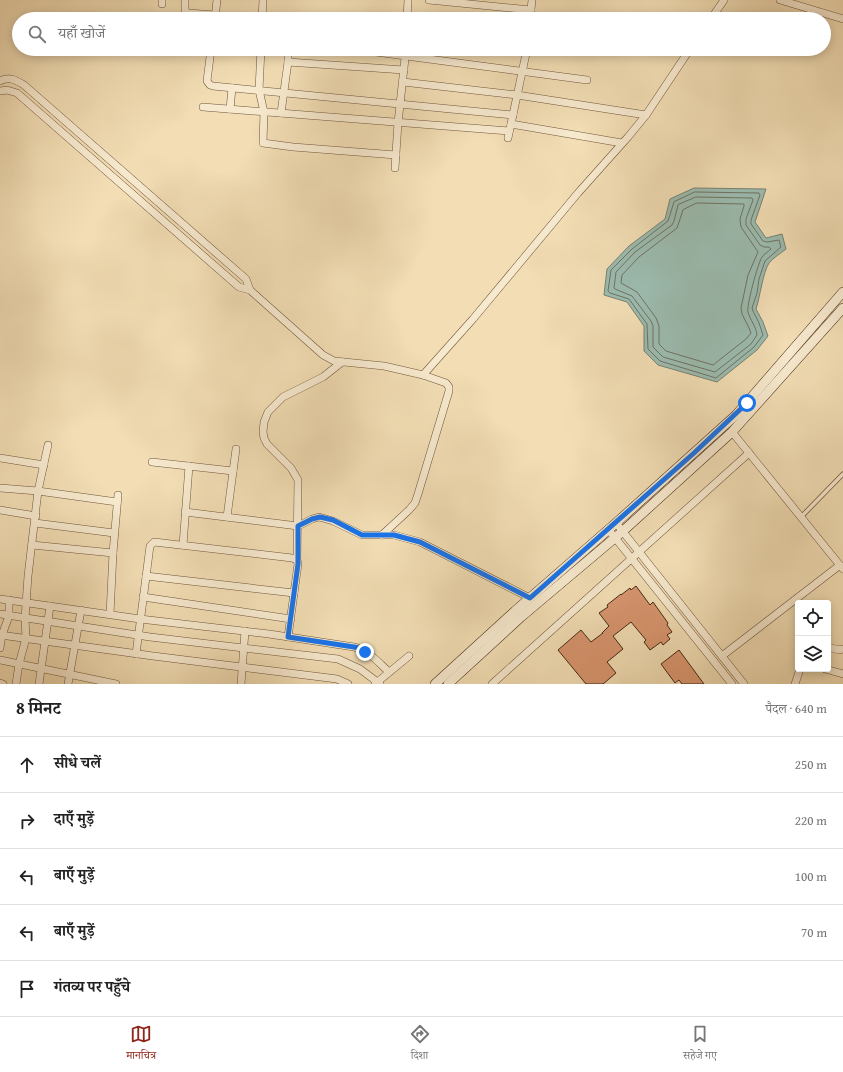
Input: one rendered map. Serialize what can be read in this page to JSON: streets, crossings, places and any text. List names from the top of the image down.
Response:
{
  "page": {
    "search": "यहाँ खोजें",
    "heading": ["8 मिनट", "पैदल · 640 m"],
    "list": [
      ["सीधे चलें", "250 m"],
      ["दाएँ मुड़ें", "220 m"],
      ["बाएँ मुड़ें", "100 m"],
      ["बाएँ मुड़ें", "70 m"],
      "गंतव्य पर पहुँचे"
    ],
    "nav": ["मानचित्र", "दिशा", "सहेजे गए"]
  }
}
